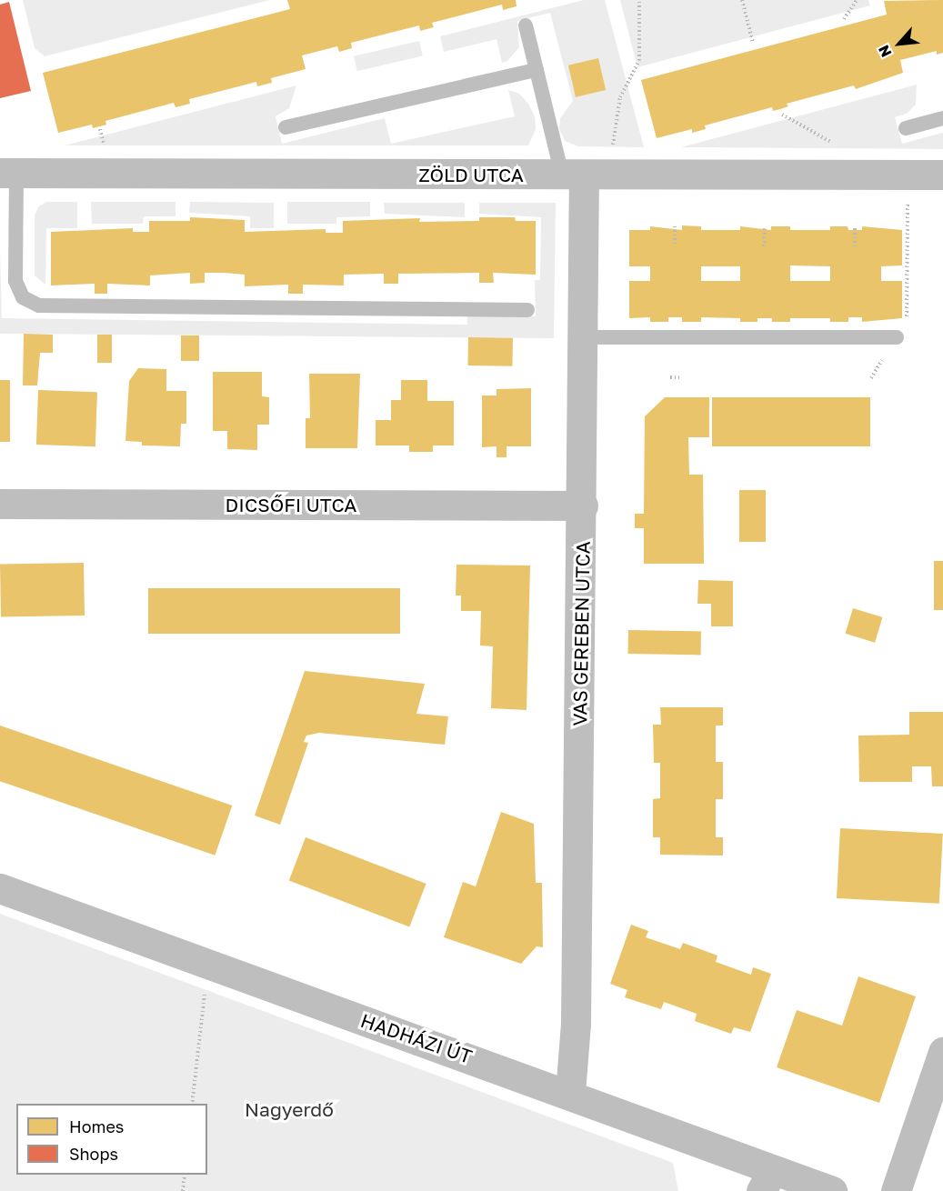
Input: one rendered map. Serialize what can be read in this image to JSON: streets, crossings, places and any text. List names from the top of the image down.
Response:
{
  "streets": {
    "street": [
      "ZÖLD UTCA",
      "DICSŐFI UTCA",
      "VAS GEREBEN UTCA",
      "HADHÁZI ÚT"
    ]
  },
  "crossings": [
    ["ZÖLD UTCA", "VAS GEREBEN UTCA"],
    ["DICSŐFI UTCA", "VAS GEREBEN UTCA"],
    ["VAS GEREBEN UTCA", "HADHÁZI ÚT"]
  ],
  "parks": ["Nagyerdő"],
  "legend": ["Homes", "Shops"],
  "north": "bottom left"
}
